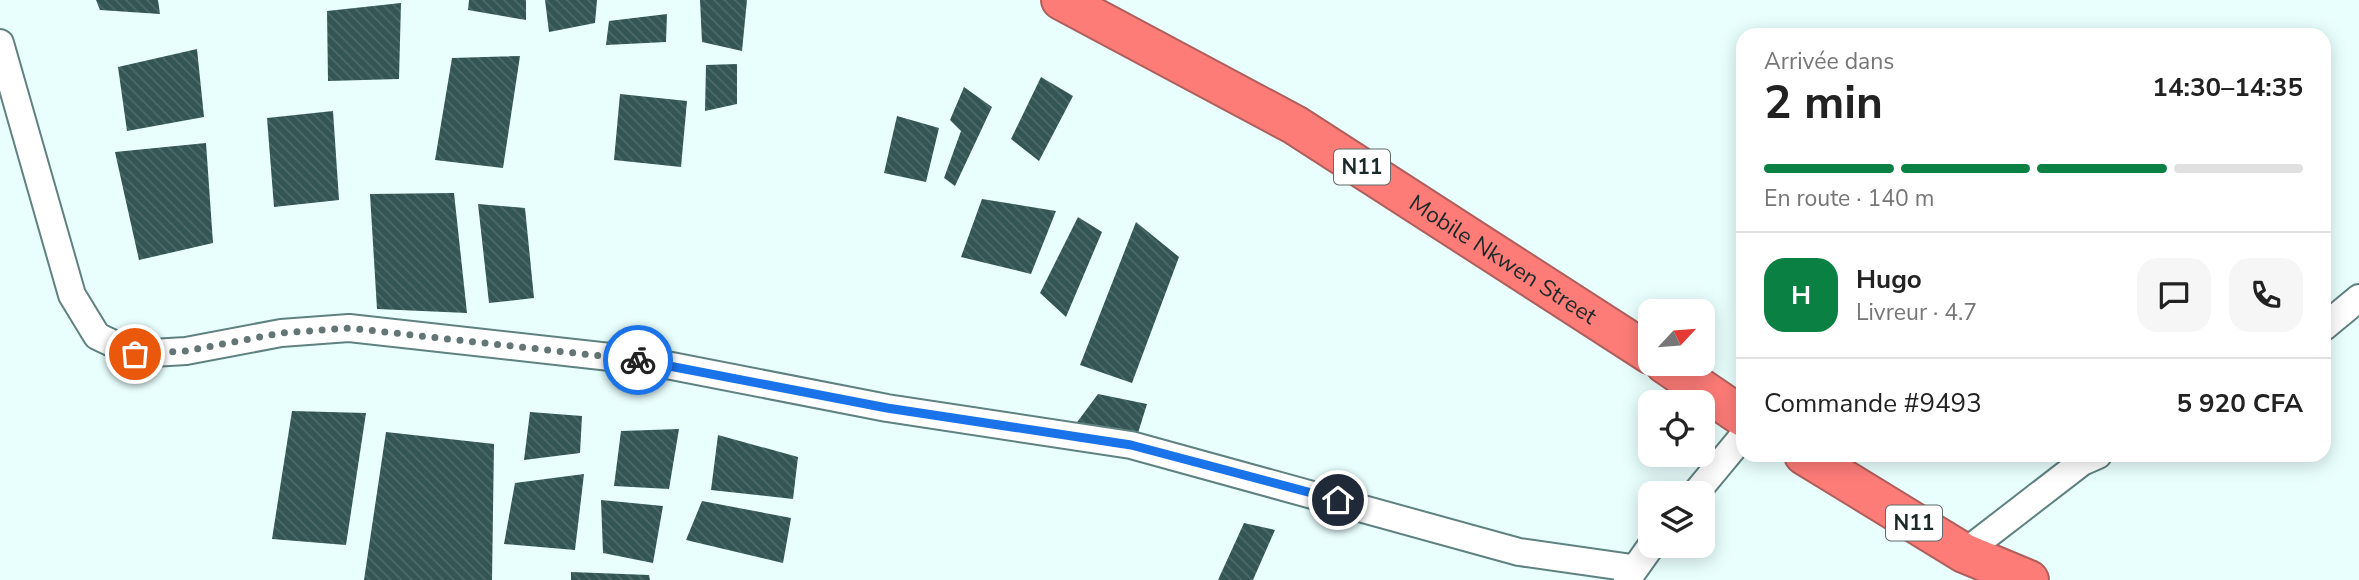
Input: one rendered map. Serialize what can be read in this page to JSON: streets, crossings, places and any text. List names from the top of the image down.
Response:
{
  "streets": {
    "highway": ["N11", "Mobile Nkwen Street"]
  },
  "north": "top right",
  "page": {
    "heading": ["2 min", "Arrivée dans", "14:30–14:35"],
    "panel": [
      "Hugo",
      "Livreur · 4.7",
      "Commande #9493",
      "5 920 CFA"
    ],
    "bar": "En route · 140 m",
    "round": "H"
  }
}
